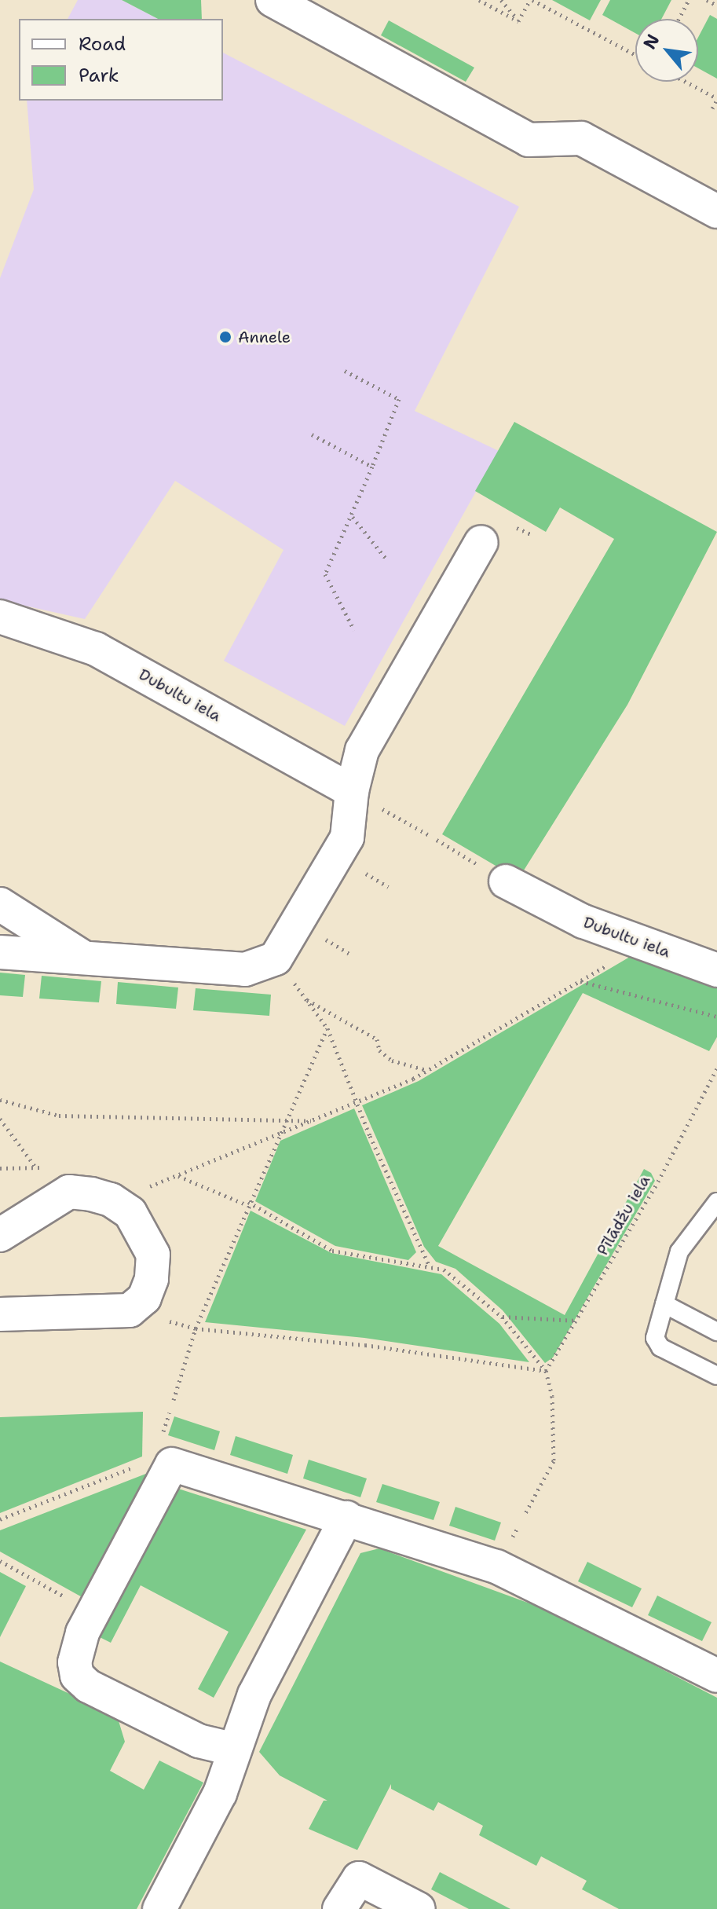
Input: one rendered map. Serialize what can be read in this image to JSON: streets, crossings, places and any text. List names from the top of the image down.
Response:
{
  "streets": {
    "street": ["Dubultu iela"],
    "path": ["Pīlādžu iela"]
  },
  "places": ["Annele"],
  "legend": ["Road", "Park"],
  "north": "top left"
}
